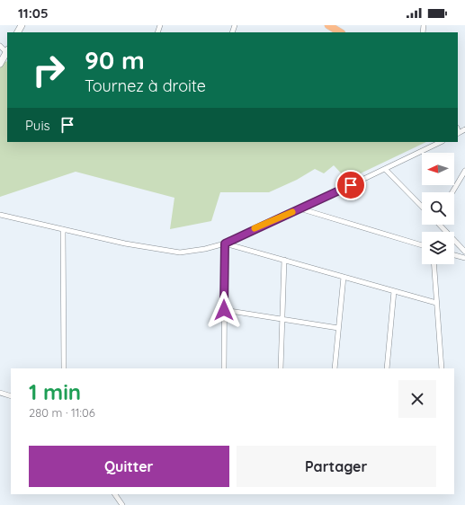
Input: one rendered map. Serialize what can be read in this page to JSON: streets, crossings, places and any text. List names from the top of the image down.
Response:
{
  "north": "left",
  "page": {
    "status": "11:05",
    "turn": ["90 m", "Tournez à droite"],
    "then": "Puis",
    "heading": ["1 min", "280 m · 11:06"],
    "buttons": ["Quitter", "Partager"]
  }
}
